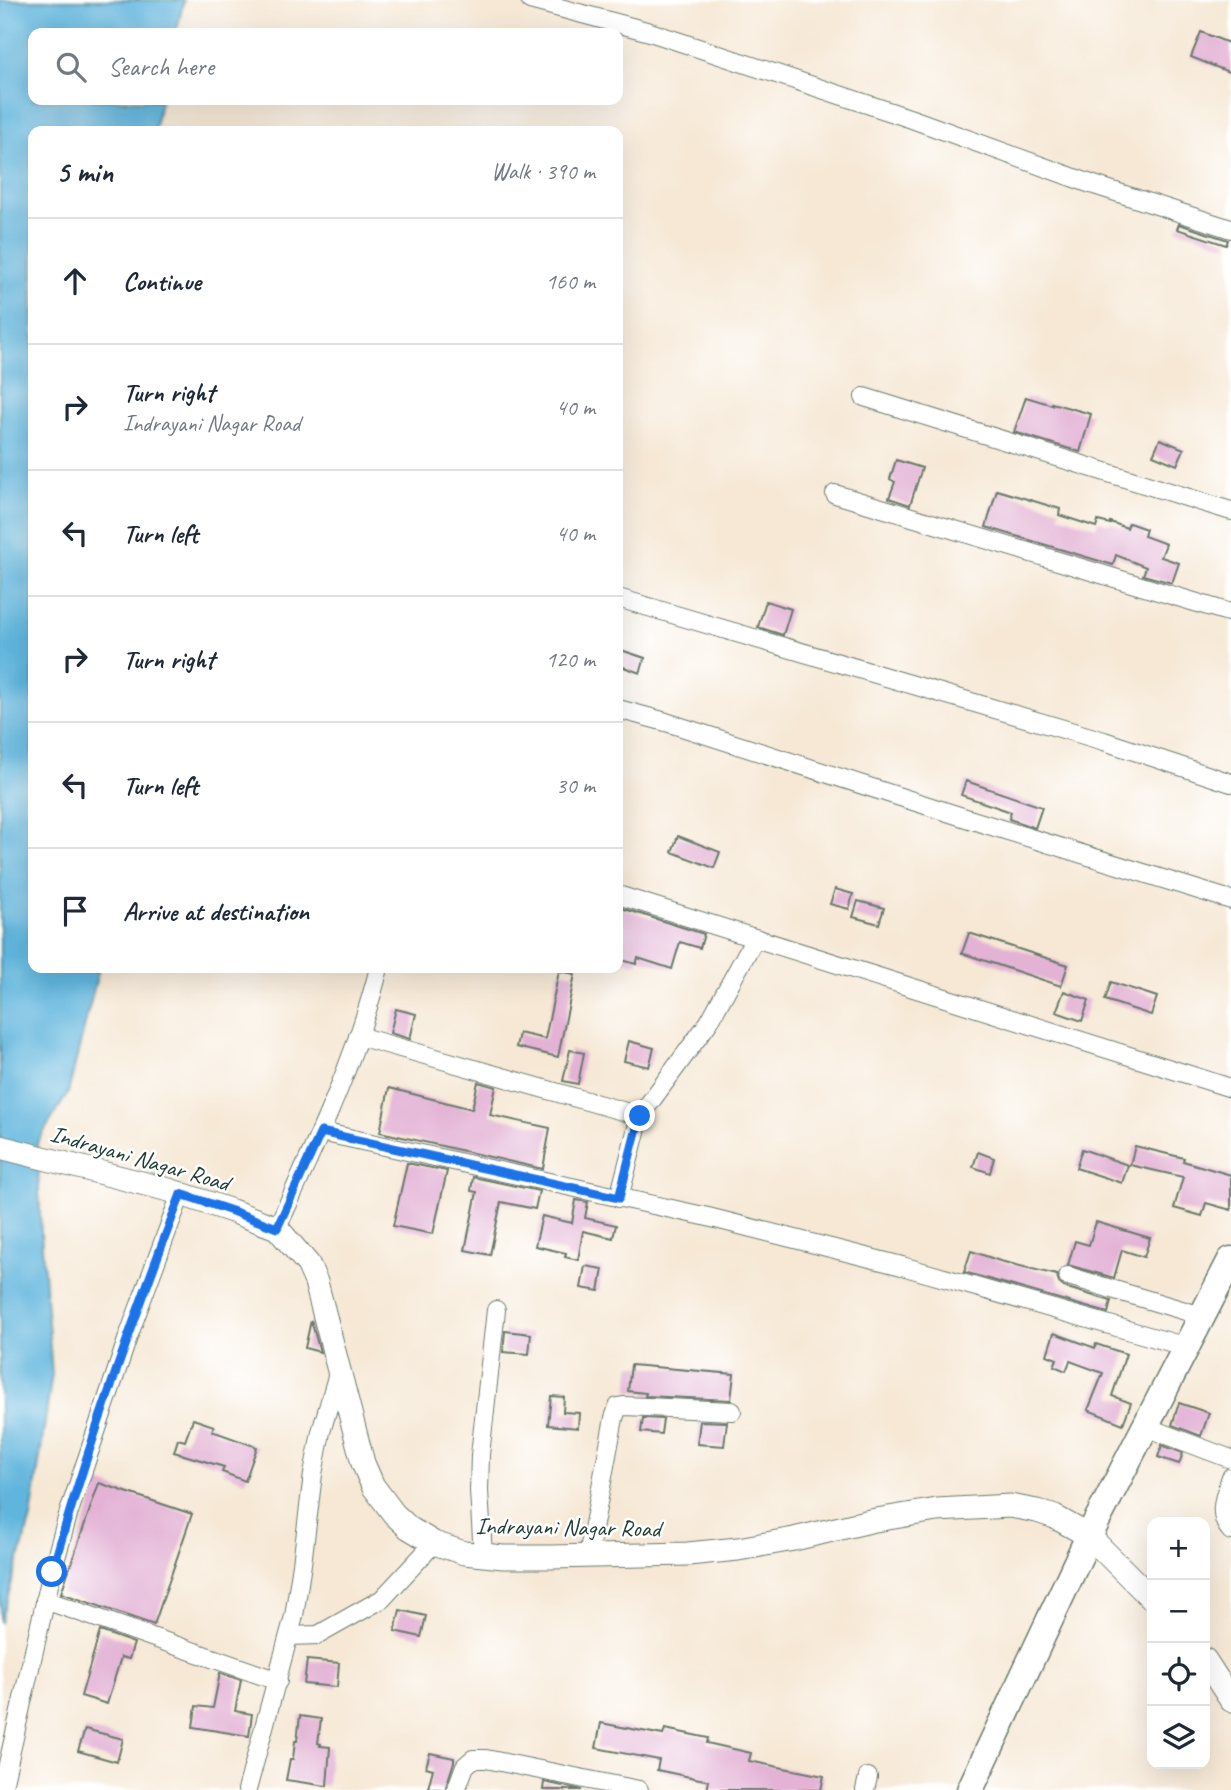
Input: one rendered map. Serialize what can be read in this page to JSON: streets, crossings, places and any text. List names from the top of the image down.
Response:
{
  "streets": {
    "street": ["Indrayani Nagar Road"]
  },
  "page": {
    "search": "Search here",
    "heading": ["5 min", "Walk · 390 m"],
    "list": [
      ["Continue", "160 m"],
      ["Turn right", "Indrayani Nagar Road", "40 m"],
      ["Turn left", "40 m"],
      ["Turn right", "120 m"],
      ["Turn left", "30 m"],
      "Arrive at destination"
    ],
    "map_buttons": ["+", "−"]
  }
}
